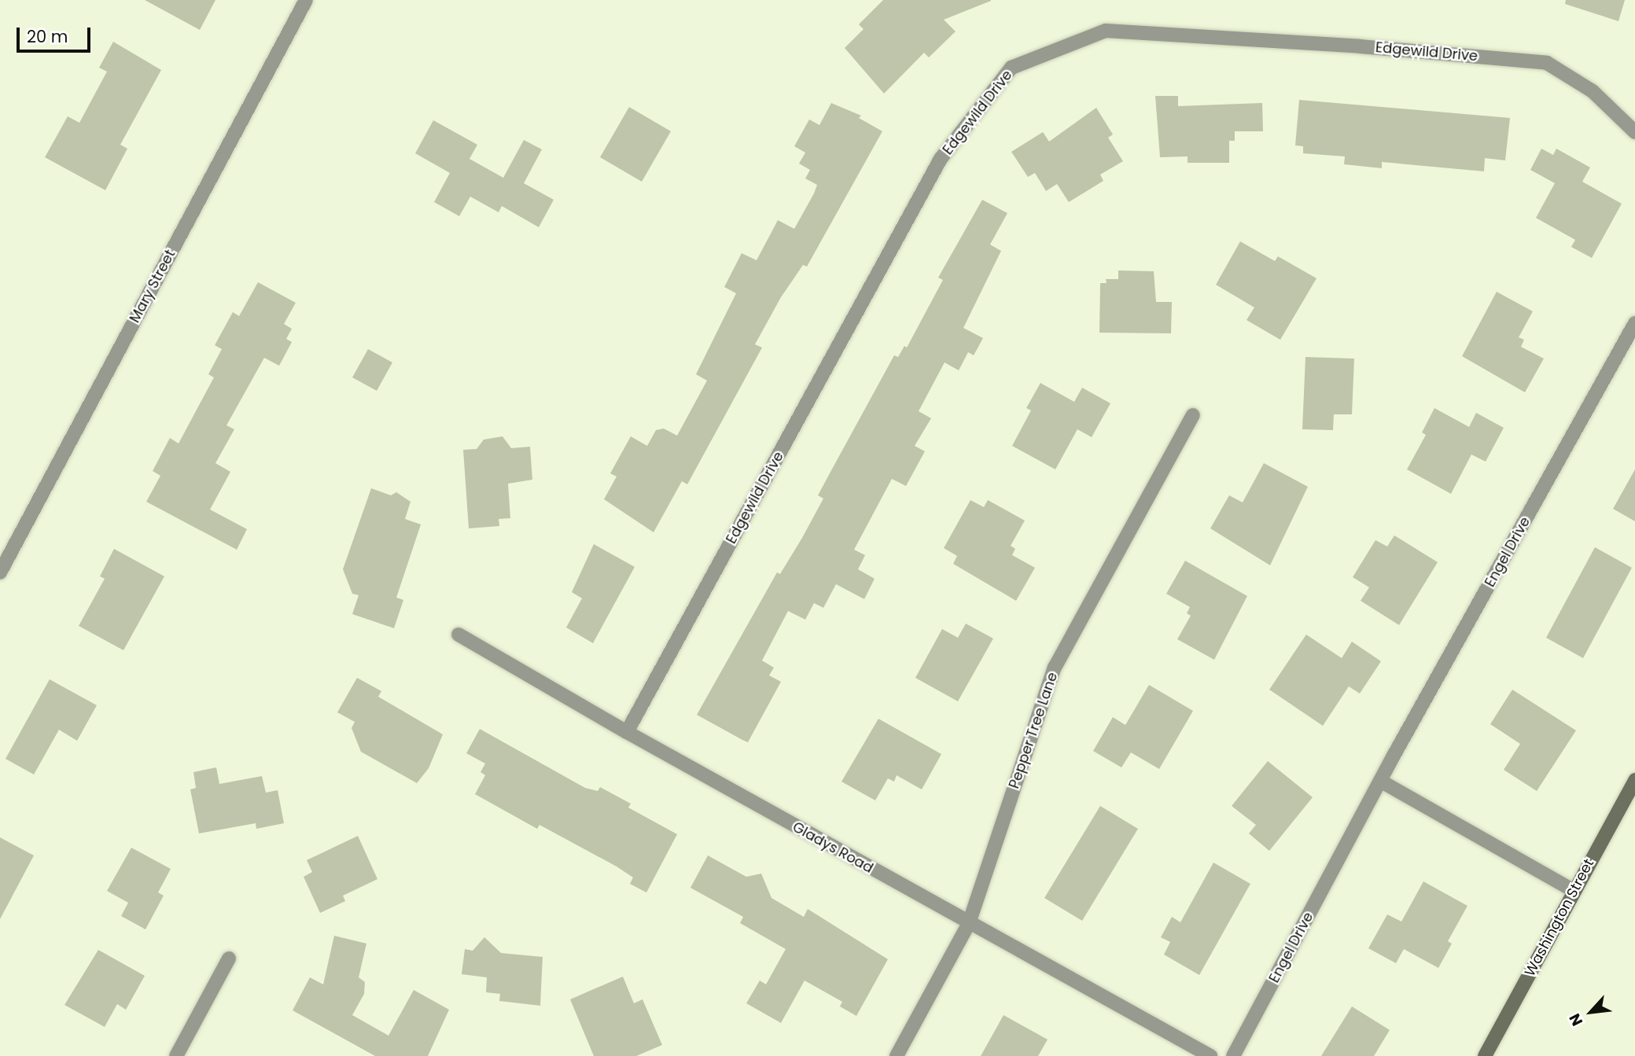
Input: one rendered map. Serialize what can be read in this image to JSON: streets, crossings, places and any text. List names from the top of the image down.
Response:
{
  "streets": {
    "main road": ["Washington Street"],
    "street": [
      "Edgewild Drive",
      "Mary Street",
      "Engel Drive",
      "Pepper Tree Lane",
      "Gladys Road"
    ]
  },
  "crossings": [
    ["Edgewild Drive", "Gladys Road"],
    ["Pepper Tree Lane", "Gladys Road"]
  ],
  "scale_bar": "20 m",
  "north": "bottom left"
}
